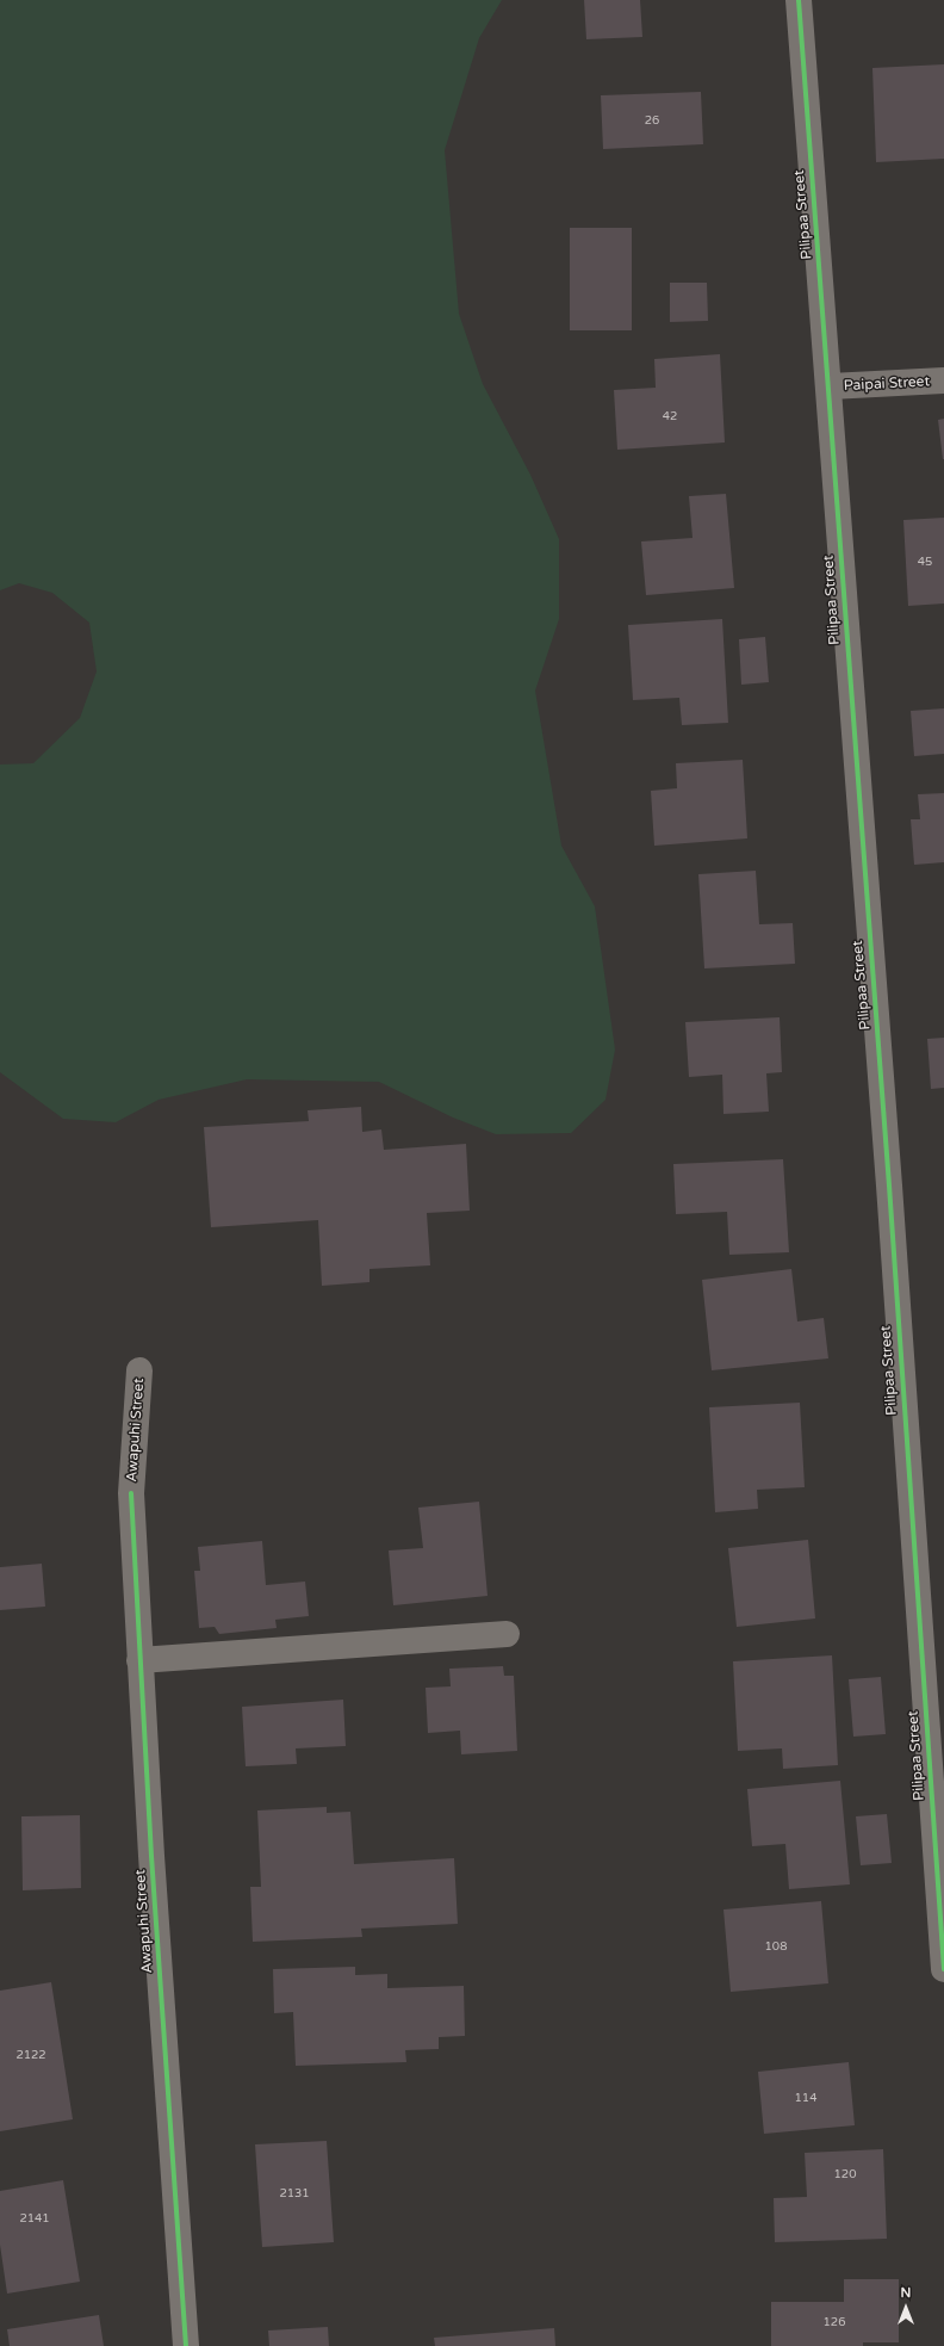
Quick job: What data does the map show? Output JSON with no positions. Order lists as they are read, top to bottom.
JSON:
{
  "streets": {
    "street": ["Pilipaa Street", "Paipai Street", "Awapuhi Street"]
  },
  "crossings": [
    ["Pilipaa Street", "Paipai Street"]
  ],
  "house_numbers": [
    "26",
    "42",
    "45",
    "108",
    "2122",
    "114",
    "120",
    "2131",
    "2141",
    "126"
  ],
  "north": "top"
}
